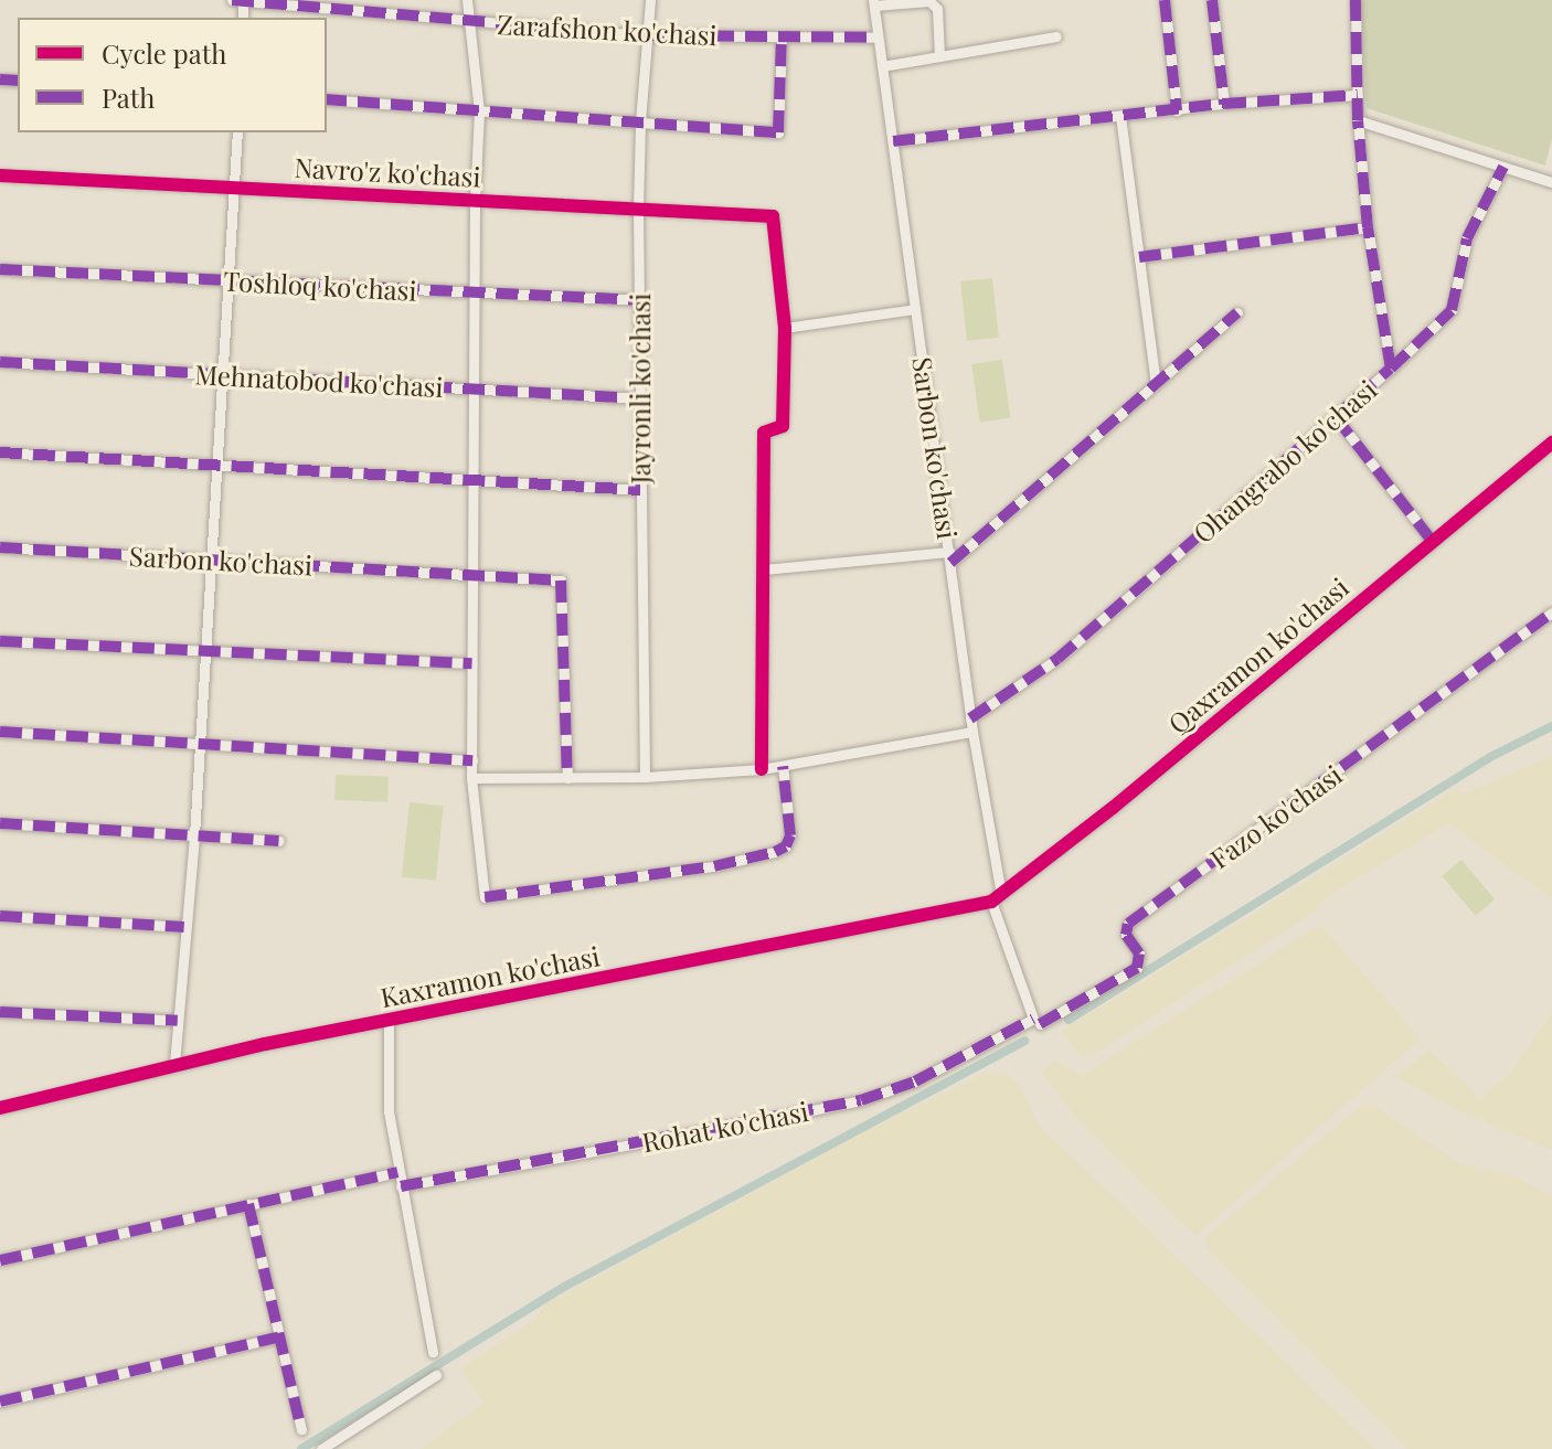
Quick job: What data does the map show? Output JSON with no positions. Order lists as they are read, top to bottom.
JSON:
{
  "streets": {
    "street": [
      "Zarafshon ko'chasi",
      "Navro'z ko'chasi",
      "Toshloq ko'chasi",
      "Mehnatobod ko'chasi",
      "Jayronli ko'chasi",
      "Sarbon ko'chasi",
      "Ohangrabo ko'chasi",
      "Qaxramon ko'chasi",
      "Fazo ko'chasi",
      "Kaxramon ko'chasi",
      "Rohat ko'chasi"
    ]
  },
  "crossings": [
    ["Zarafshon ko'chasi", "Jayronli ko'chasi"],
    ["Zarafshon ko'chasi", "Sarbon ko'chasi"],
    ["Navro'z ko'chasi", "Jayronli ko'chasi"],
    ["Toshloq ko'chasi", "Jayronli ko'chasi"],
    ["Mehnatobod ko'chasi", "Jayronli ko'chasi"],
    ["Sarbon ko'chasi", "Ohangrabo ko'chasi"],
    ["Sarbon ko'chasi", "Qaxramon ko'chasi"],
    ["Sarbon ko'chasi", "Fazo ko'chasi"],
    ["Sarbon ko'chasi", "Kaxramon ko'chasi"],
    ["Sarbon ko'chasi", "Rohat ko'chasi"],
    ["Qaxramon ko'chasi", "Kaxramon ko'chasi"],
    ["Fazo ko'chasi", "Rohat ko'chasi"]
  ],
  "legend": ["Cycle path", "Path"]
}
